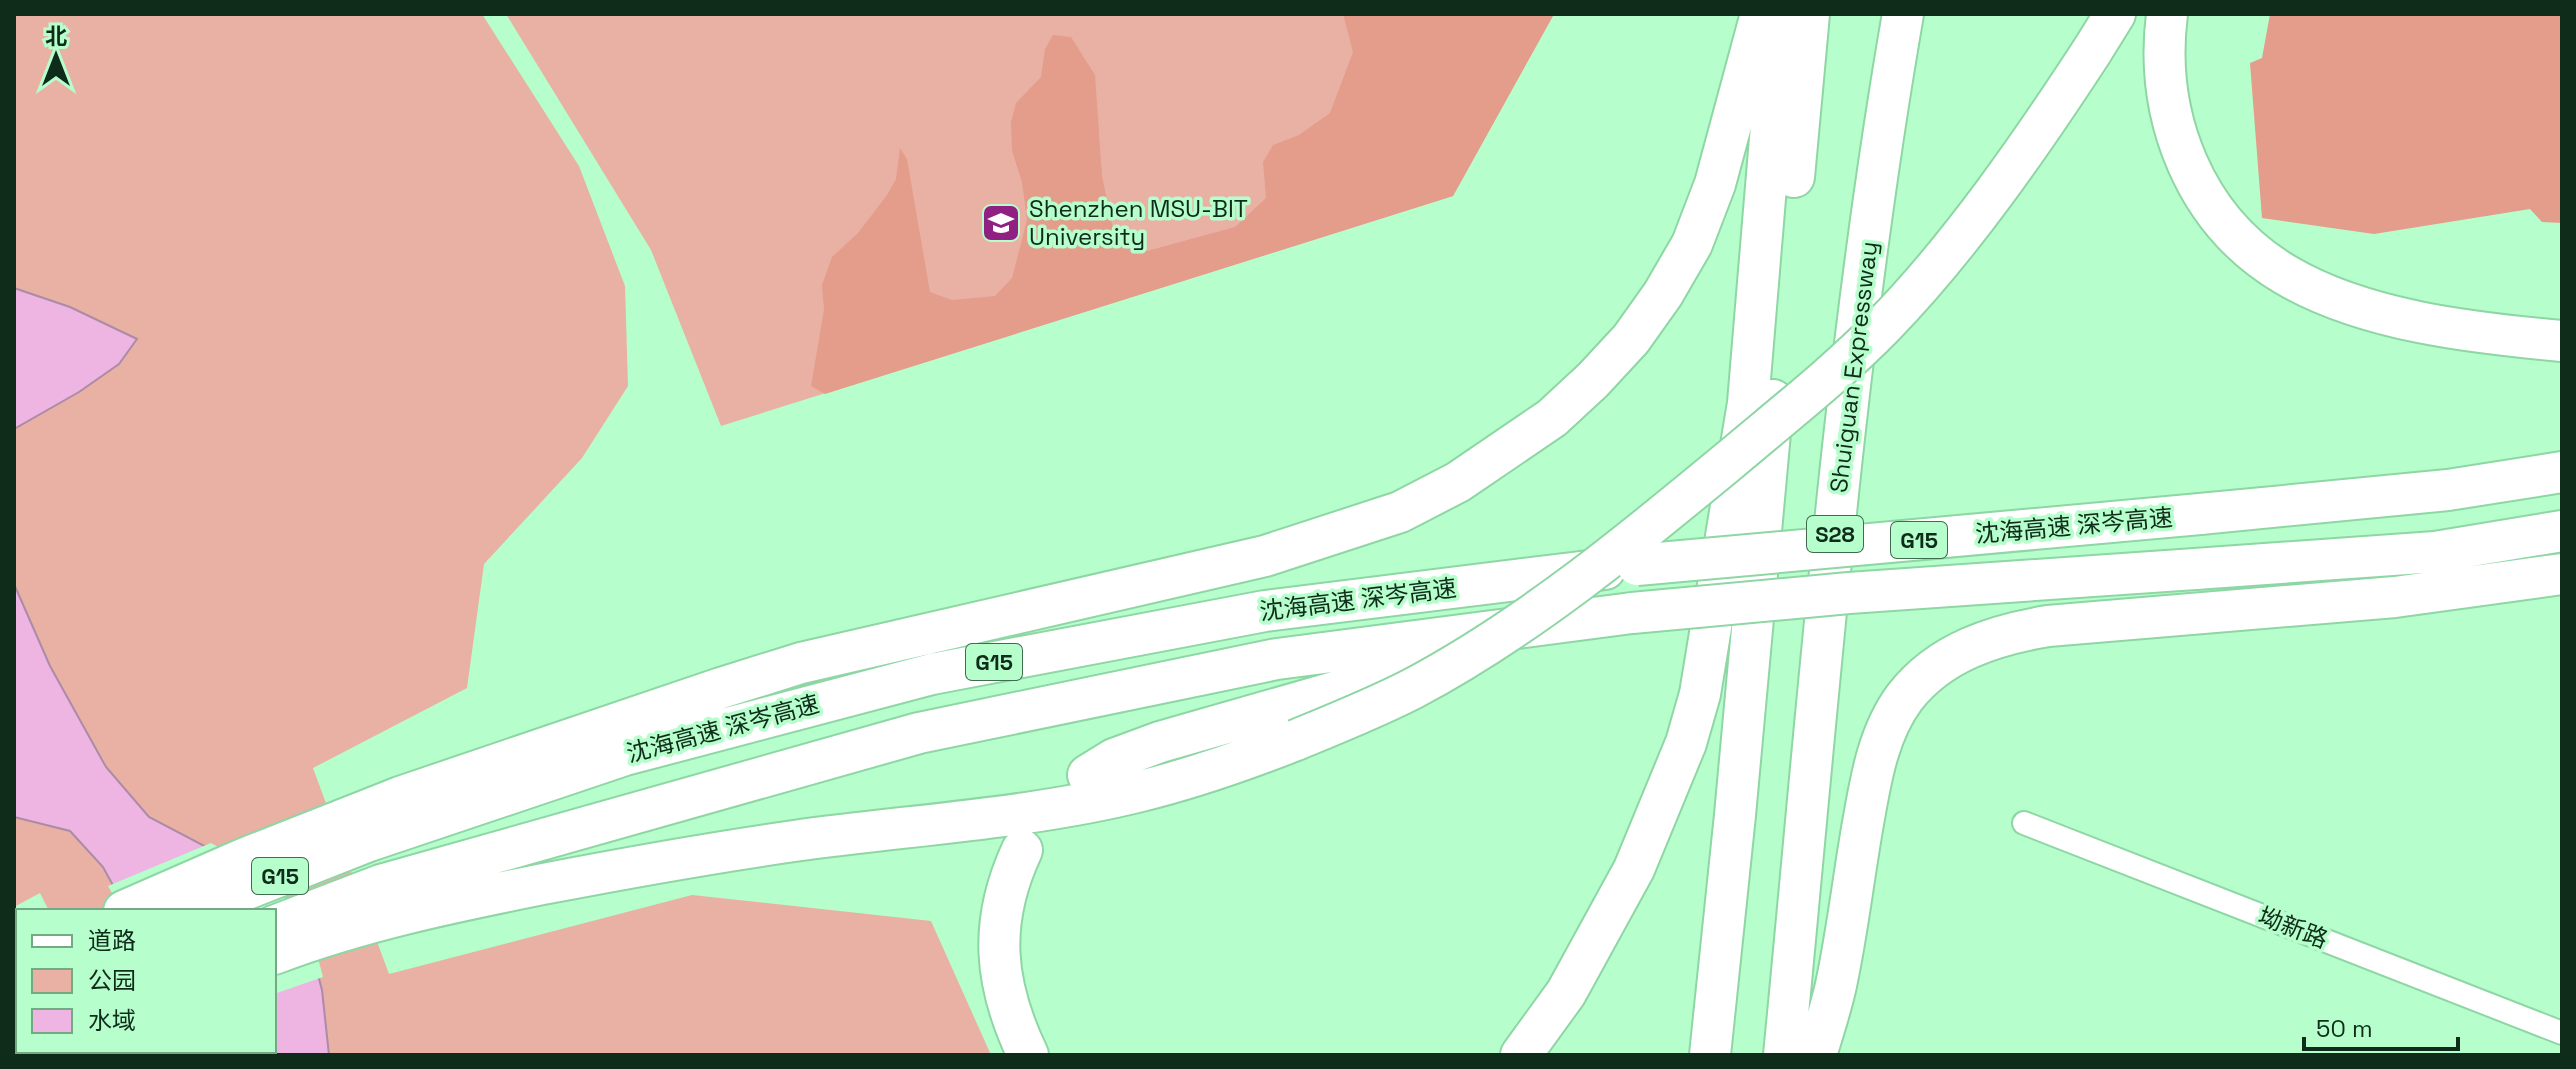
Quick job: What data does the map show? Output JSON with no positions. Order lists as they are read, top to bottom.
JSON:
{
  "streets": {
    "highway": [
      "Shuiguan Expressway",
      "沈海高速 深岑高速",
      "S28",
      "G15"
    ],
    "street": ["坳新路"]
  },
  "places": {
    "school or university": ["Shenzhen MSU-BIT University"]
  },
  "legend": ["道路", "公园", "水域"],
  "scale_bar": "50 m",
  "north": "top"
}
